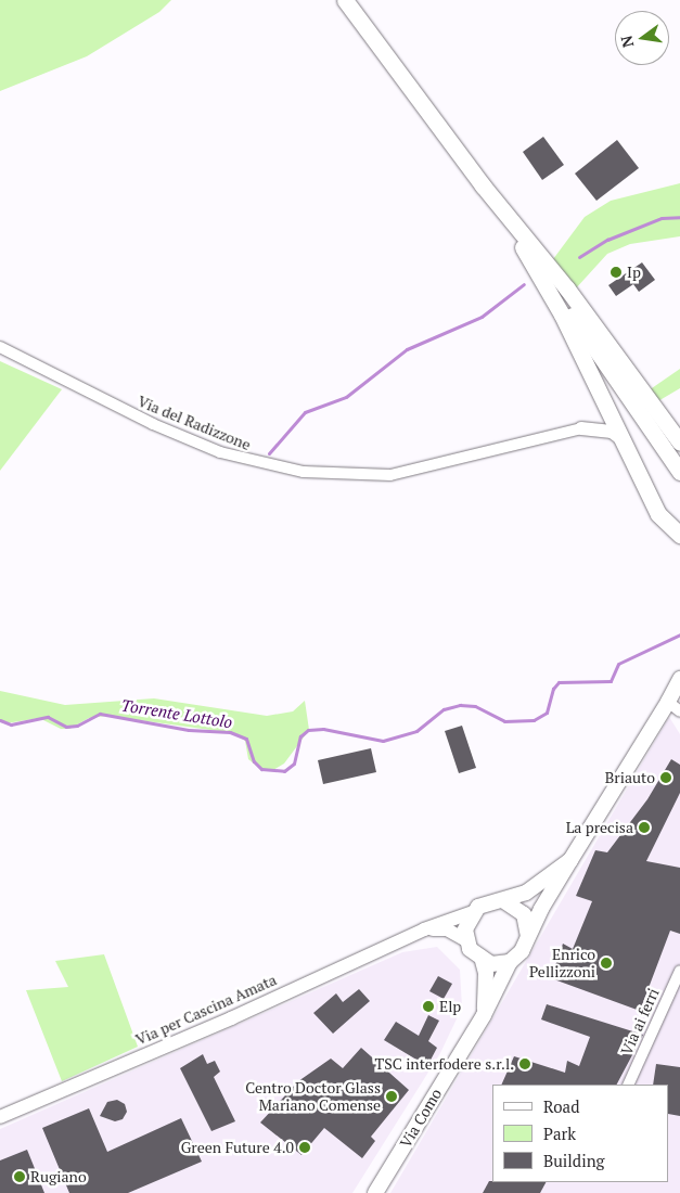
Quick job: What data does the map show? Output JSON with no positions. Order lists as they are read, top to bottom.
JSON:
{
  "streets": {
    "main road": ["Via Como"],
    "street": ["Via del Radizzone", "Via per Cascina Amata", "Via ai ferri"]
  },
  "crossings": [
    ["Via per Cascina Amata", "Via Como"]
  ],
  "water": ["Torrente Lottolo"],
  "places": [
    "Ip",
    "Briauto",
    "La precisa",
    "Enrico Pellizzoni",
    "Elp",
    "TSC interfodere s.r.l.",
    "Centro Doctor Glass Mariano Comense",
    "Green Future 4.0",
    "Rugiano"
  ],
  "legend": ["Road", "Park", "Building"],
  "north": "left"
}
